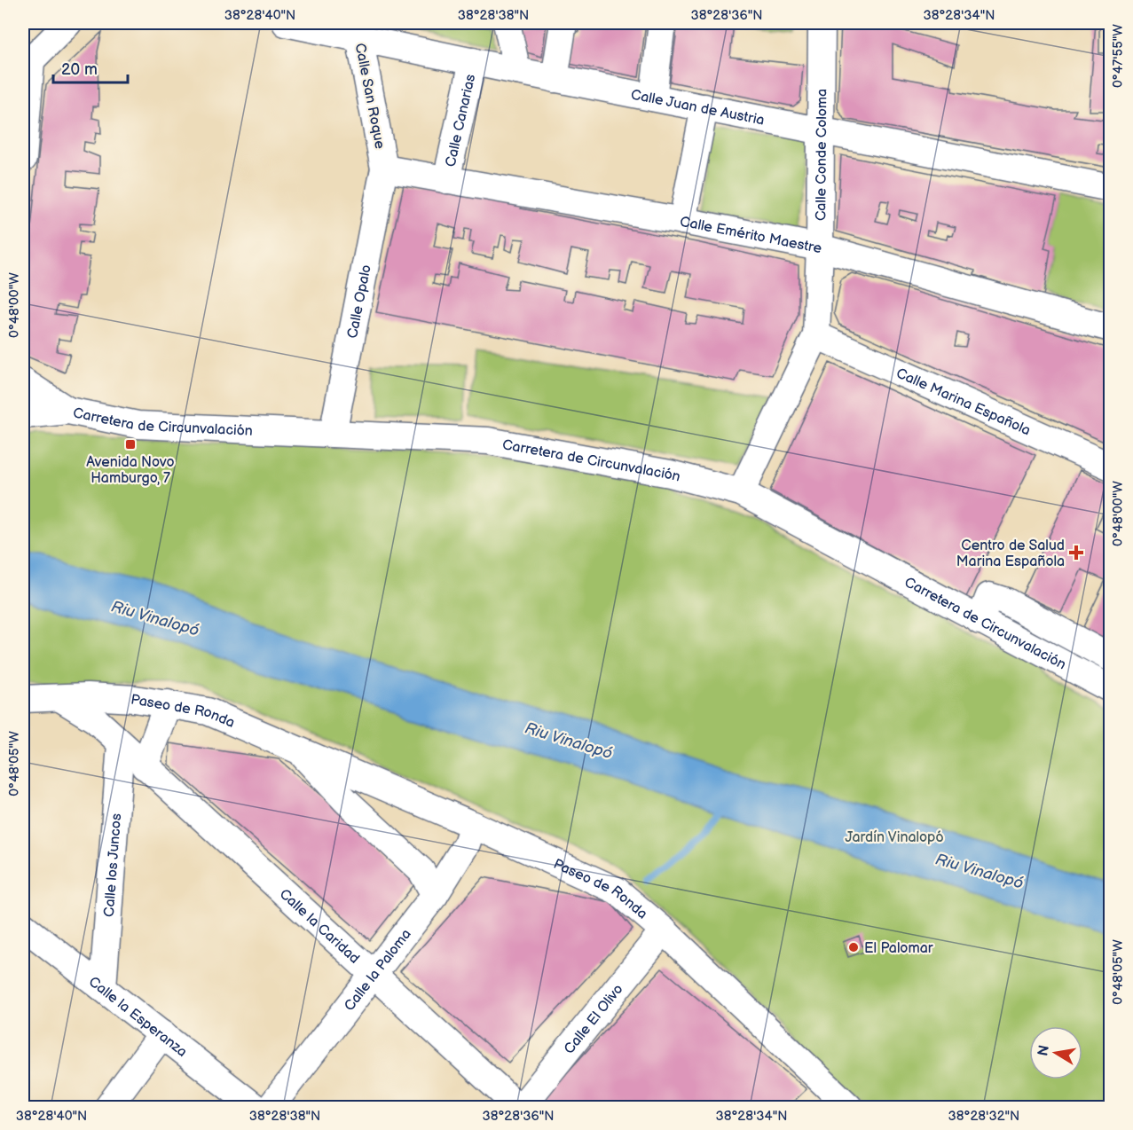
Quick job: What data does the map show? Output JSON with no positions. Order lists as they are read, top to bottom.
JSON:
{
  "streets": {
    "street": [
      "Calle San Roque",
      "Calle Juan de Austria",
      "Calle Canarias",
      "Calle Conde Coloma",
      "Calle Emérito Maestre",
      "Calle Opalo",
      "Calle Marina Española",
      "Carretera de Circunvalación",
      "Paseo de Ronda",
      "Calle los Juncos",
      "Calle la Caridad",
      "Calle la Paloma",
      "Calle la Esperanza",
      "Calle El Olivo"
    ]
  },
  "crossings": [
    ["Calle San Roque", "Calle Juan de Austria"],
    ["Calle San Roque", "Calle Emérito Maestre"],
    ["Calle San Roque", "Calle Opalo"],
    ["Calle Juan de Austria", "Calle Canarias"],
    ["Calle Juan de Austria", "Calle Conde Coloma"],
    ["Calle Canarias", "Calle Emérito Maestre"],
    ["Calle Conde Coloma", "Calle Emérito Maestre"],
    ["Calle Conde Coloma", "Calle Marina Española"],
    ["Calle Conde Coloma", "Carretera de Circunvalación"],
    ["Calle Emérito Maestre", "Calle Opalo"],
    ["Calle Opalo", "Carretera de Circunvalación"],
    ["Paseo de Ronda", "Calle la Paloma"],
    ["Paseo de Ronda", "Calle El Olivo"],
    ["Calle los Juncos", "Calle la Caridad"],
    ["Calle los Juncos", "Calle la Esperanza"],
    ["Calle la Caridad", "Calle la Paloma"],
    ["Calle la Caridad", "Calle El Olivo"]
  ],
  "water": ["Riu Vinalopó"],
  "parks": ["Jardín Vinalopó"],
  "places": {
    "transit": ["Avenida Novo Hamburgo, 7"],
    "health": ["Centro de Salud Marina Española"],
    "other": ["El Palomar"]
  },
  "scale_bar": "20 m",
  "north": "left",
  "coordinates": [
    "38°28'40\"N",
    "38°28'38\"N",
    "38°28'36\"N",
    "38°28'34\"N",
    "0°47'55\"W",
    "0°48'00\"W",
    "0°48'05\"W",
    "38°28'32\"N"
  ]
}
